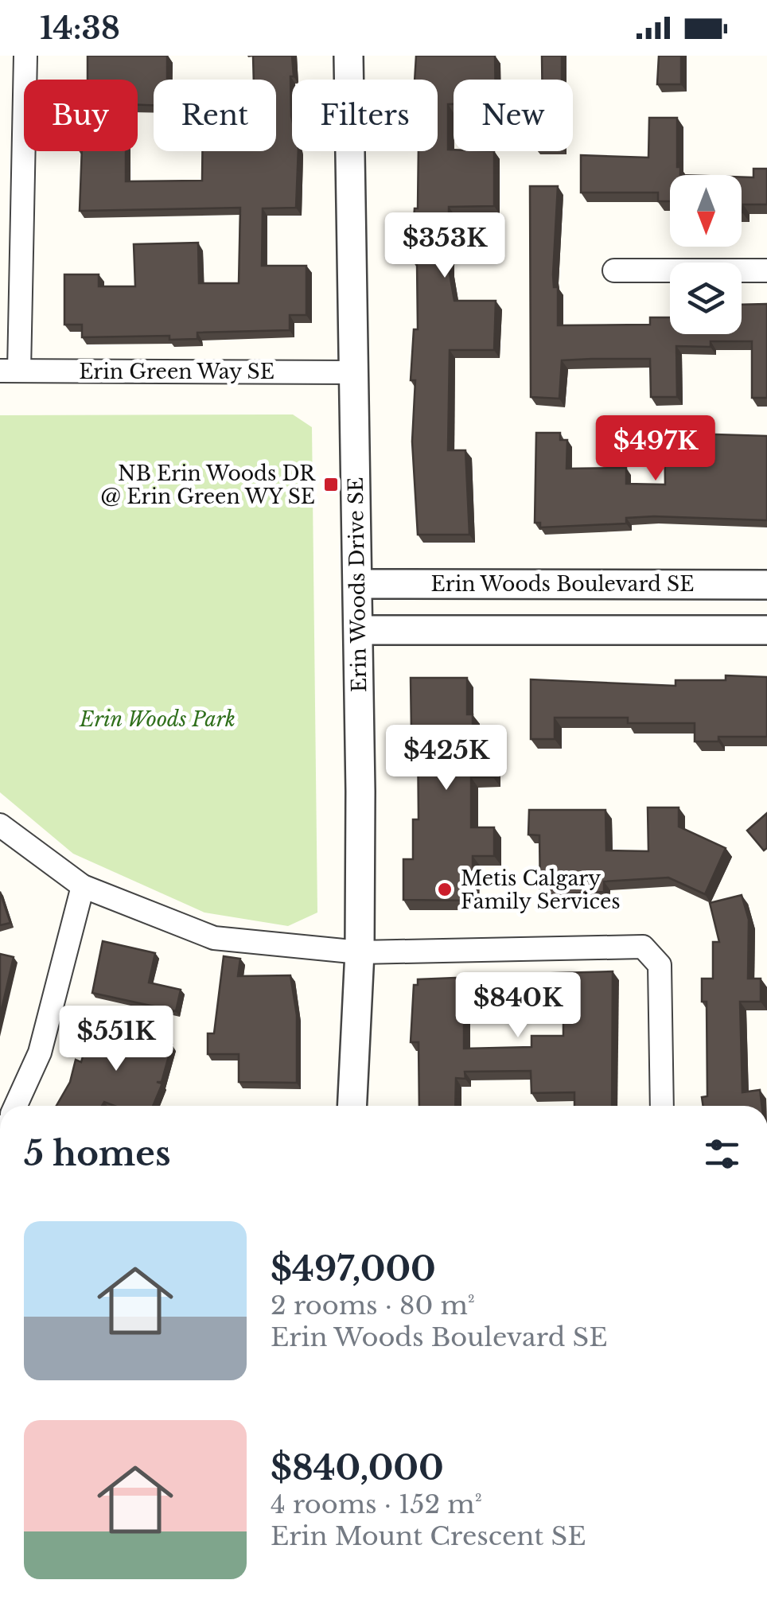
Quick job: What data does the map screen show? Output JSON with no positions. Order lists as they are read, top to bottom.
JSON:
{
  "streets": {
    "street": ["Erin Green Way SE", "Erin Woods Boulevard SE", "Erin Woods Drive SE"]
  },
  "crossings": [
    ["Erin Green Way SE", "Erin Woods Drive SE"],
    ["Erin Woods Boulevard SE", "Erin Woods Drive SE"]
  ],
  "parks": ["Erin Woods Park"],
  "places": {
    "transit": ["NB Erin Woods DR @ Erin Green WY SE"],
    "other": ["Metis Calgary Family Services"]
  },
  "north": "bottom",
  "page": {
    "status": "14:38",
    "chip": [
      "Buy",
      "Rent",
      "Filters",
      "New"
    ],
    "price": [
      "$353K",
      "$497K",
      "$425K",
      "$840K",
      "$551K"
    ],
    "heading": "5 homes",
    "list": [
      {
        "name": "$497,000",
        "note": "2 rooms · 80 m² · Erin Woods Boulevard SE"
      },
      {
        "name": "$840,000",
        "note": "4 rooms · 152 m² · Erin Mount Crescent SE"
      }
    ]
  }
}
